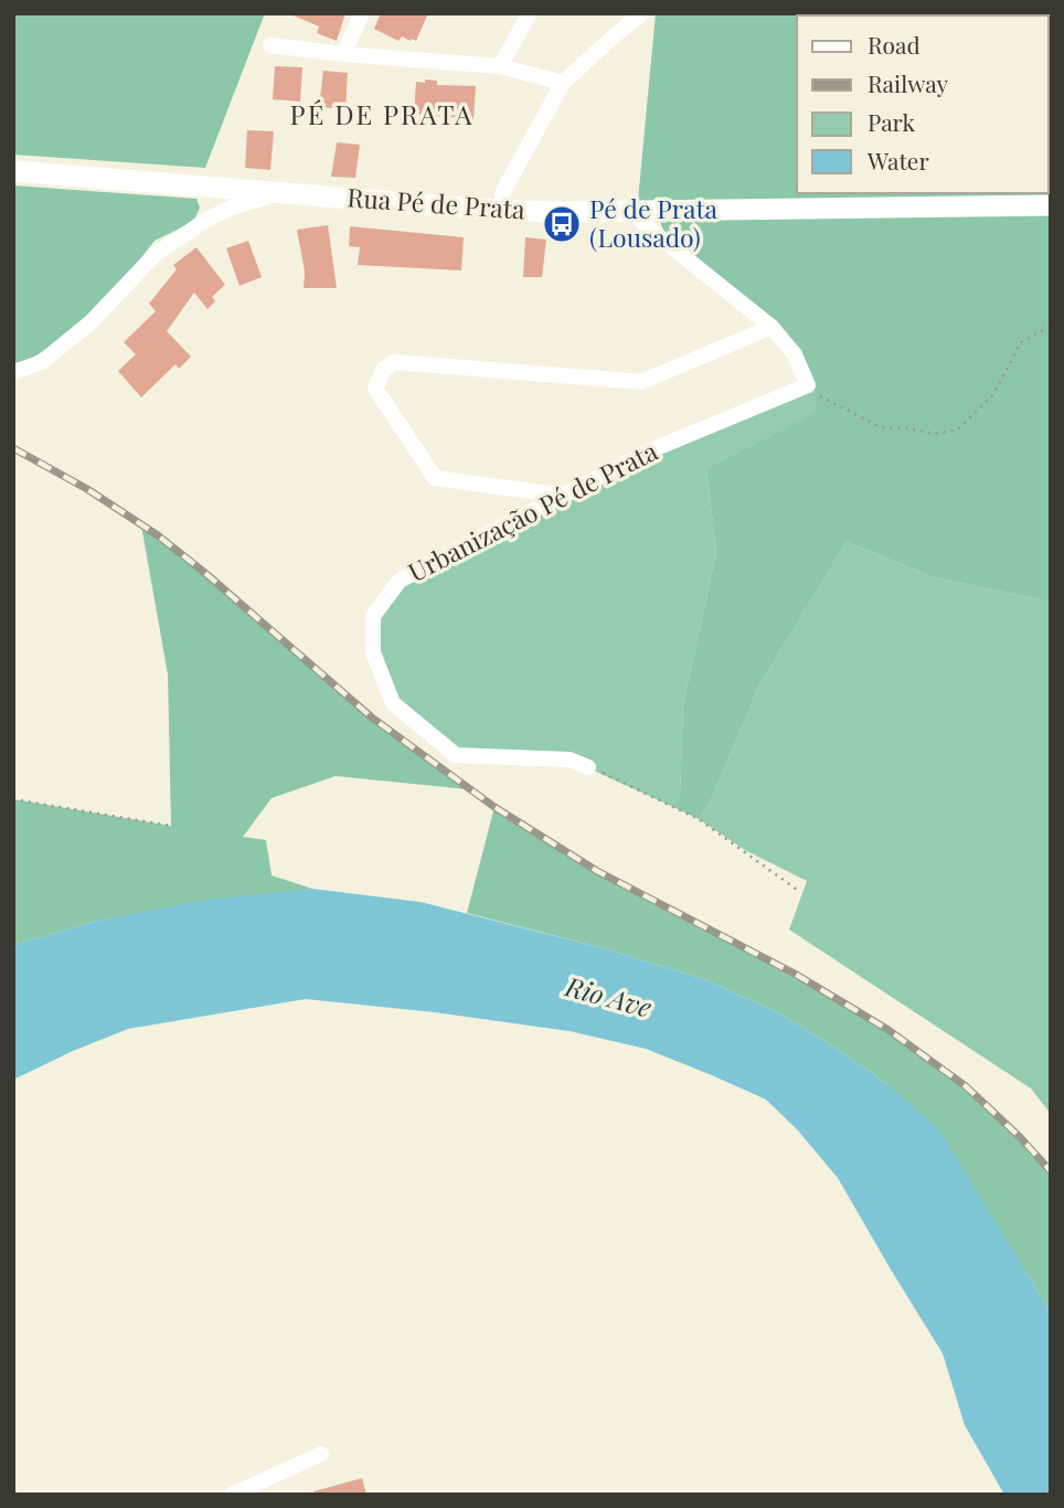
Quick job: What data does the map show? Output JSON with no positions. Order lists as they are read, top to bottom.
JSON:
{
  "streets": {
    "street": ["Rua Pé de Prata", "Urbanização Pé de Prata"]
  },
  "districts": ["PÉ DE PRATA"],
  "water": ["Rio Ave"],
  "places": {
    "bus stop": ["Pé de Prata (Lousado)"]
  },
  "legend": [
    "Road",
    "Railway",
    "Park",
    "Water"
  ]
}
